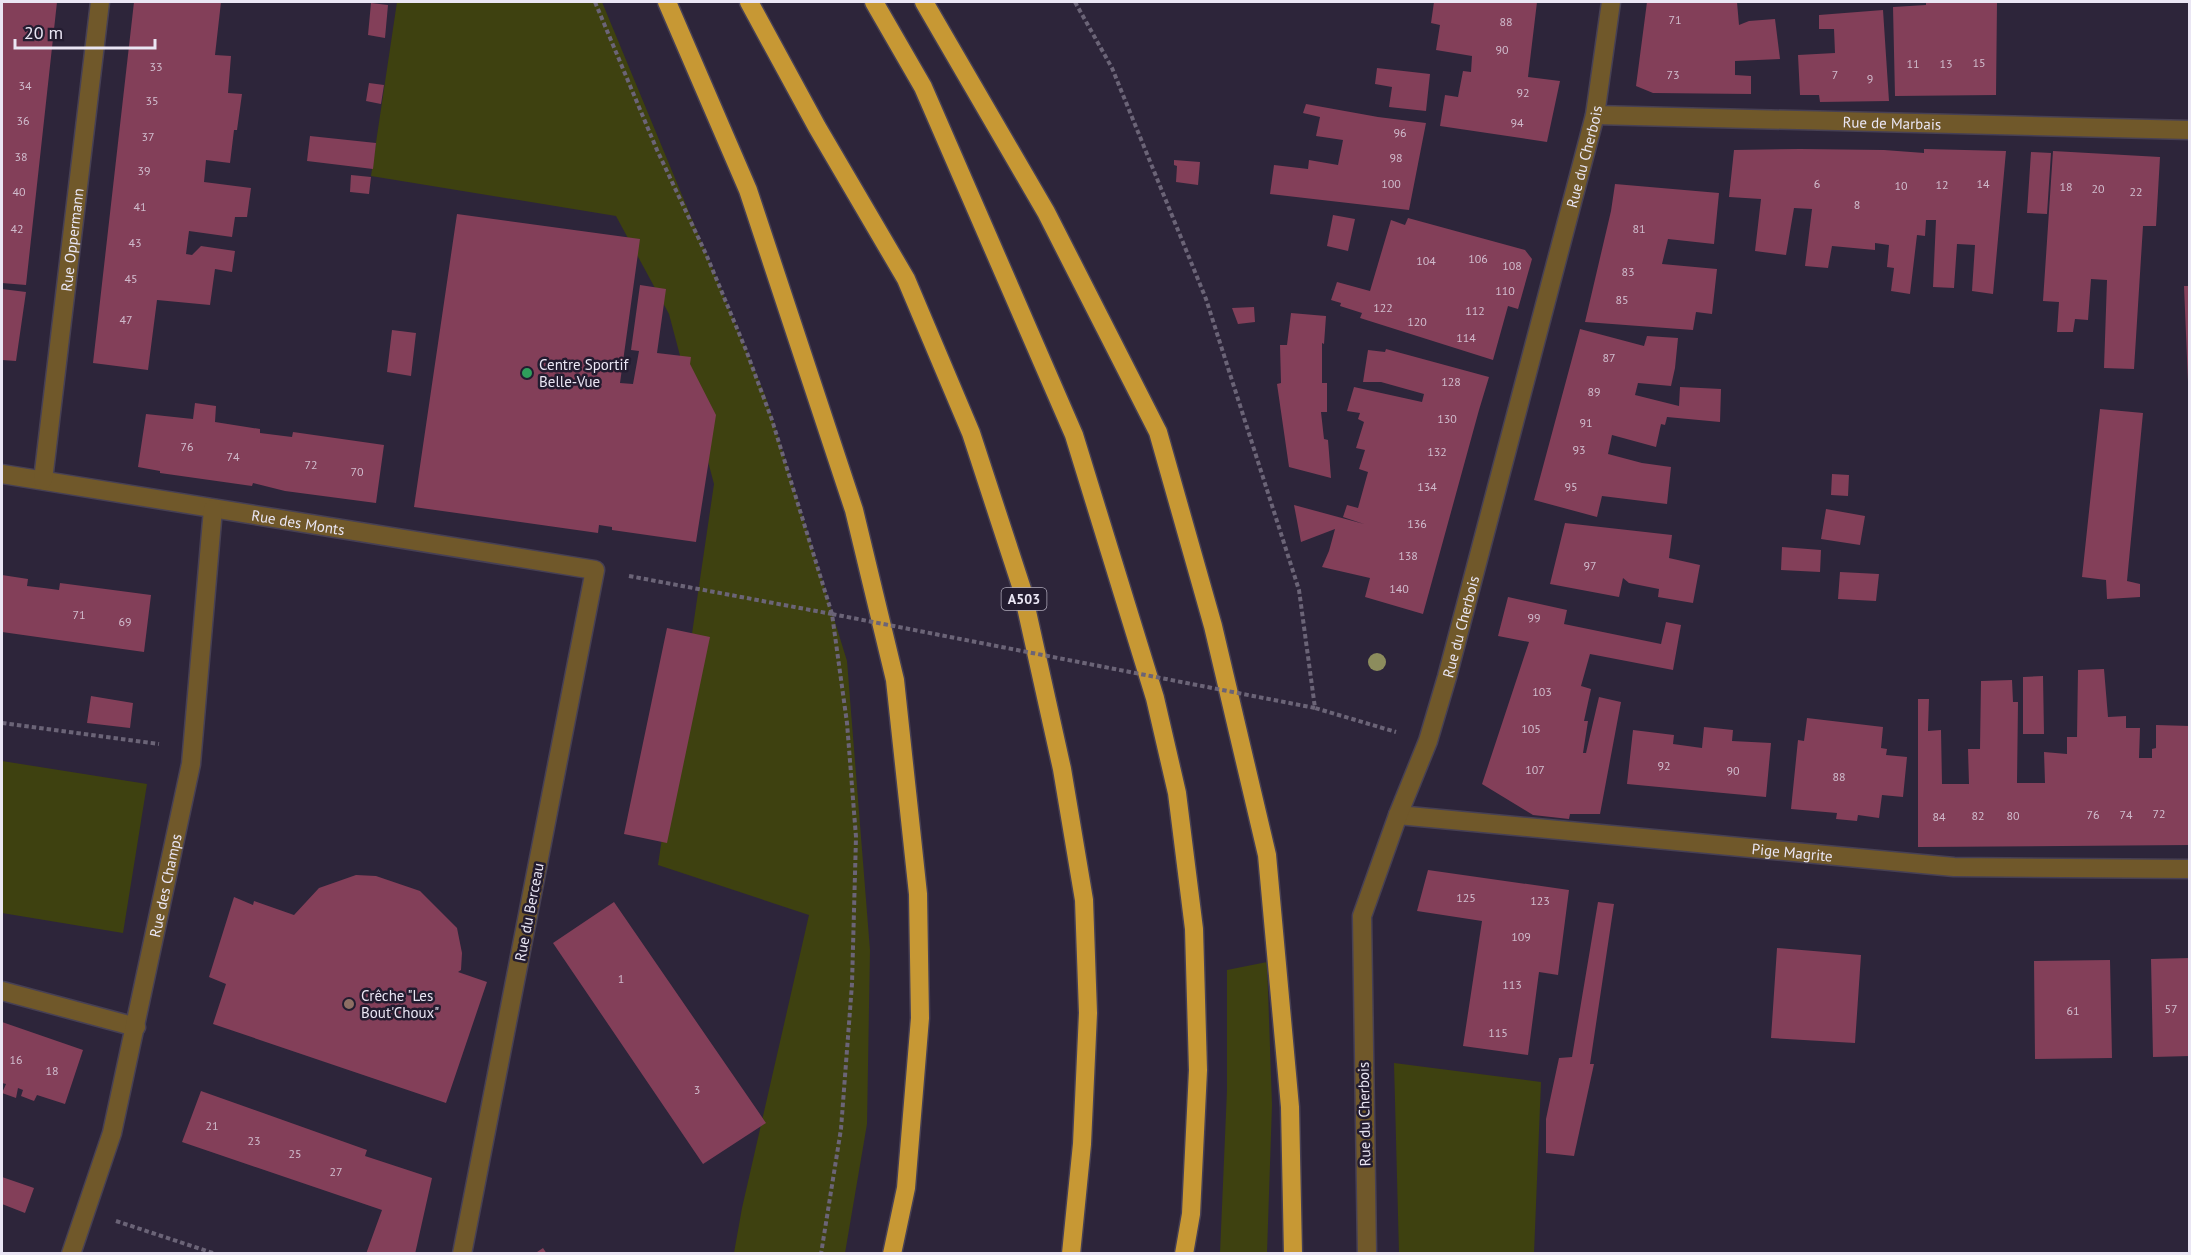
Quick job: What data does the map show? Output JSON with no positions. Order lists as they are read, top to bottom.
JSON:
{
  "streets": {
    "highway": ["A503"],
    "street": [
      "Rue de Marbais",
      "Rue du Cherbois",
      "Rue Oppermann",
      "Rue des Monts",
      "Pige Magrite",
      "Rue des Champs",
      "Rue du Berceau"
    ]
  },
  "crossings": [
    ["Rue de Marbais", "Rue du Cherbois"],
    ["Rue du Cherbois", "Pige Magrite"],
    ["Rue Oppermann", "Rue des Monts"],
    ["Rue des Monts", "Rue des Champs"],
    ["Rue des Monts", "Rue du Berceau"]
  ],
  "places": ["Centre Sportif Belle-Vue", "Crêche \"Les Bout'Choux\""],
  "house_numbers": [
    "71",
    "88",
    "90",
    "15",
    "11",
    "13",
    "33",
    "73",
    "7",
    "9",
    "34",
    "92",
    "35",
    "36",
    "94",
    "96",
    "37",
    "38",
    "98",
    "39",
    "100",
    "6",
    "14",
    "12",
    "10",
    "18",
    "20",
    "40",
    "22",
    "8",
    "41",
    "42",
    "81",
    "43",
    "106",
    "104",
    "108",
    "83",
    "45",
    "110",
    "85",
    "122",
    "112",
    "47",
    "120",
    "114",
    "87",
    "128",
    "89",
    "130",
    "91",
    "76",
    "93",
    "132",
    "74",
    "72",
    "70",
    "134",
    "95",
    "136",
    "138",
    "97",
    "140",
    "71",
    "99",
    "69",
    "103",
    "105",
    "92",
    "107",
    "90",
    "88",
    "72",
    "76",
    "74",
    "82",
    "80",
    "84",
    "125",
    "123",
    "109",
    "1",
    "113",
    "57",
    "61",
    "115",
    "16",
    "18",
    "3",
    "21",
    "23",
    "25",
    "27"
  ],
  "scale_bar": "20 m"
}
